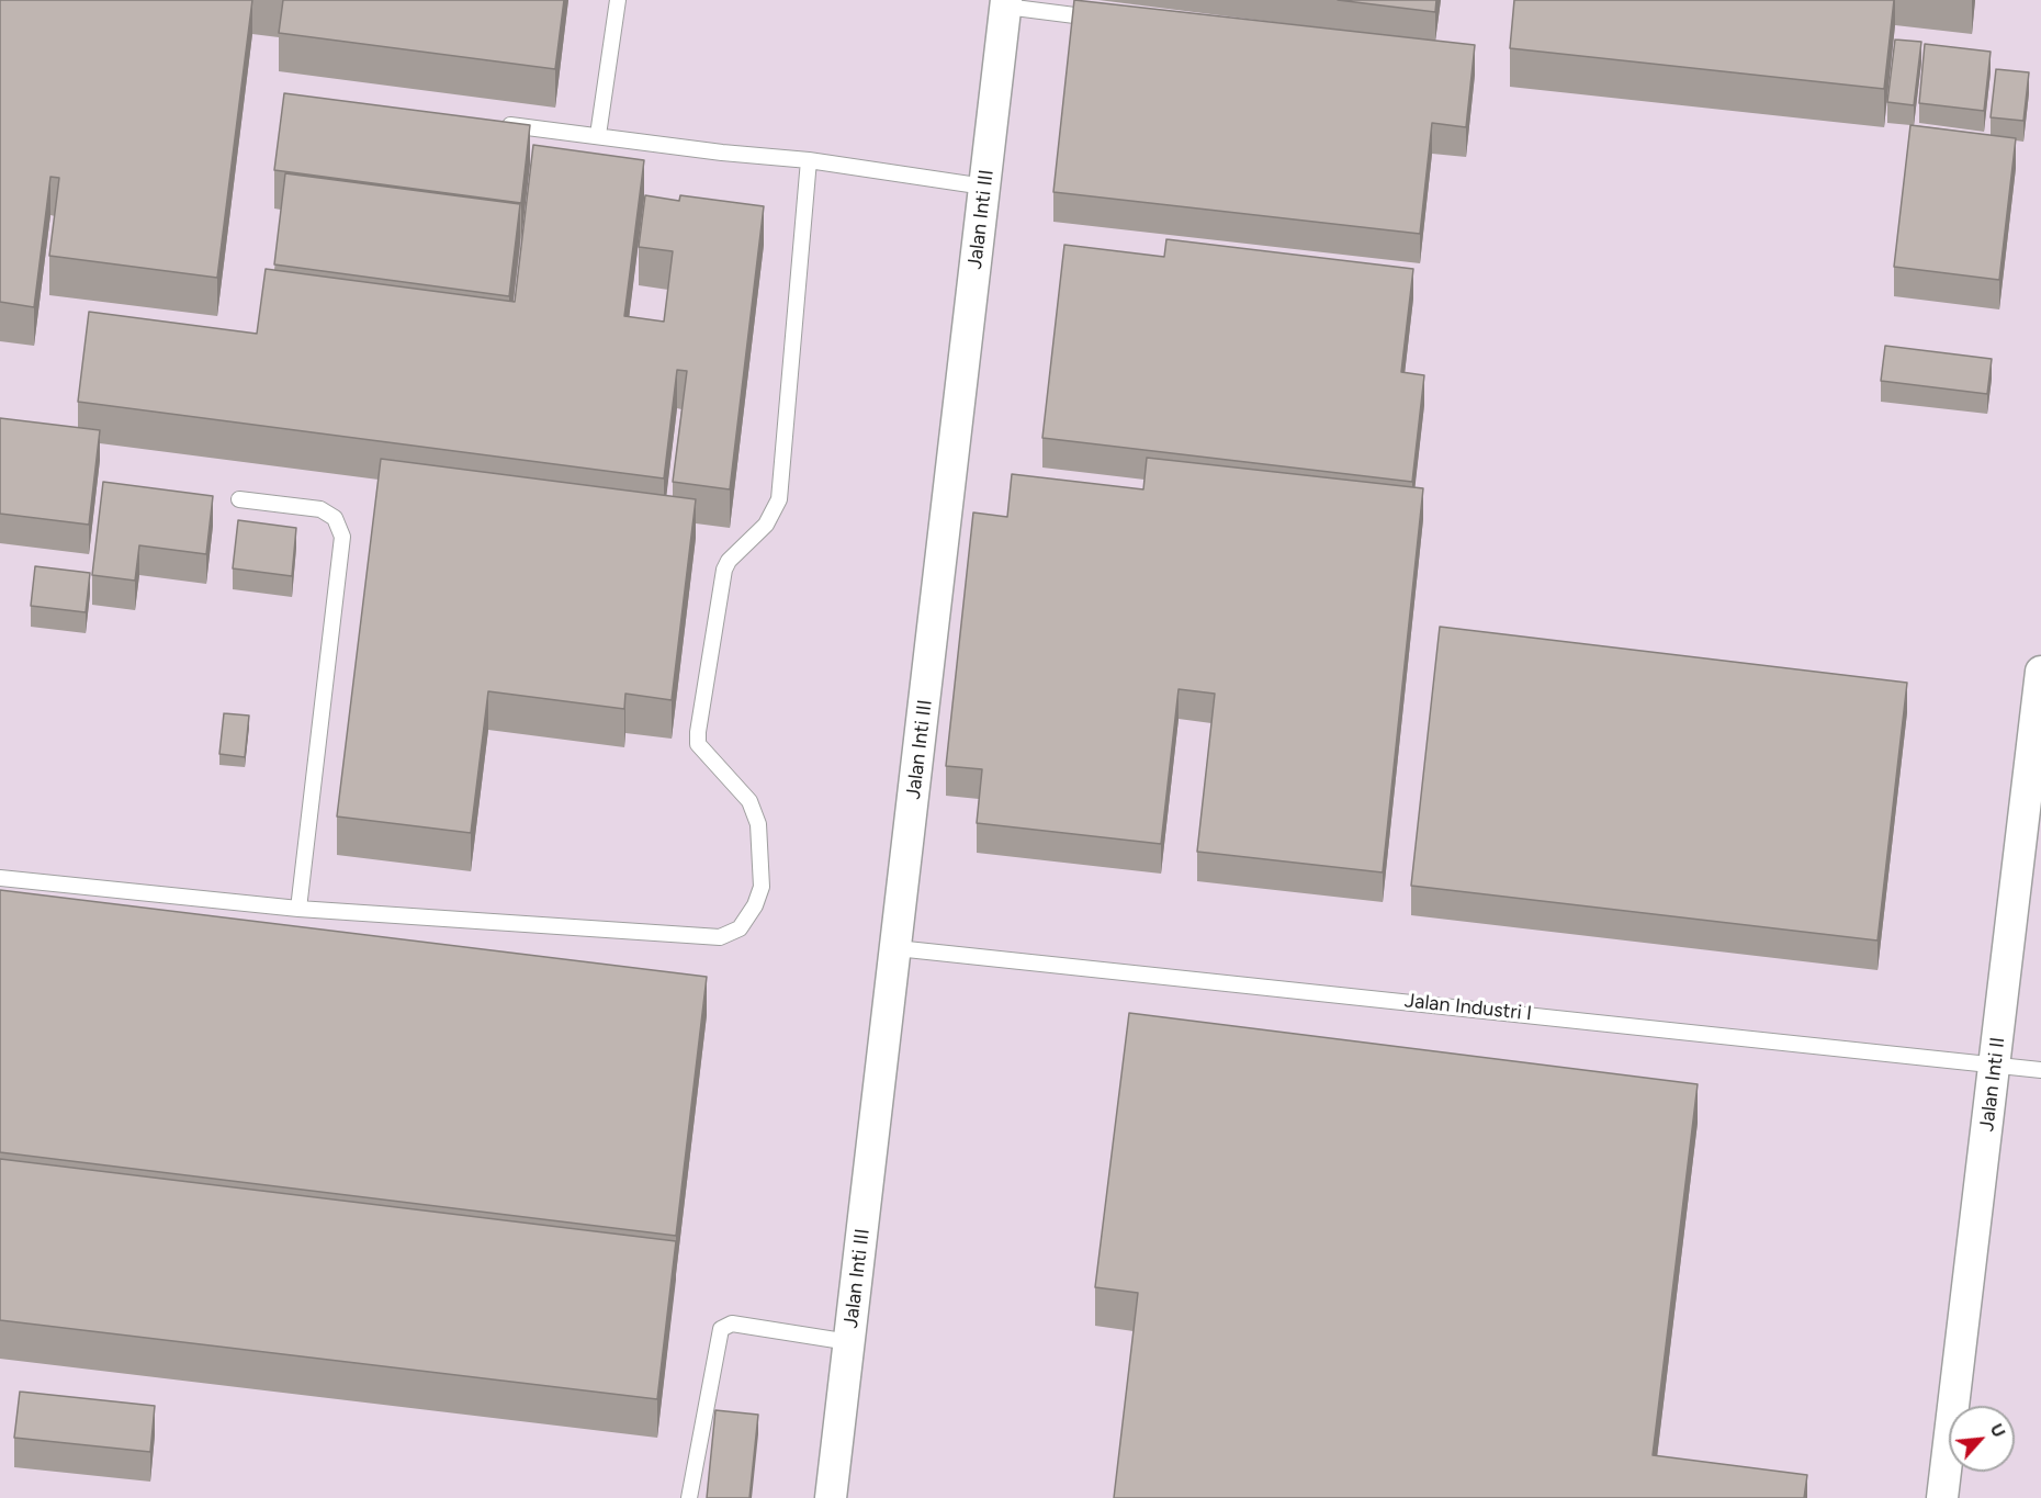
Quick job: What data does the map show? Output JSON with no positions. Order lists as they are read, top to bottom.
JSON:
{
  "streets": {
    "street": ["Jalan Inti III", "Jalan Inti II"],
    "lane": ["Jalan Industri I"]
  },
  "crossings": [
    ["Jalan Inti III", "Jalan Industri I"],
    ["Jalan Industri I", "Jalan Inti II"]
  ],
  "north": "top right"
}
